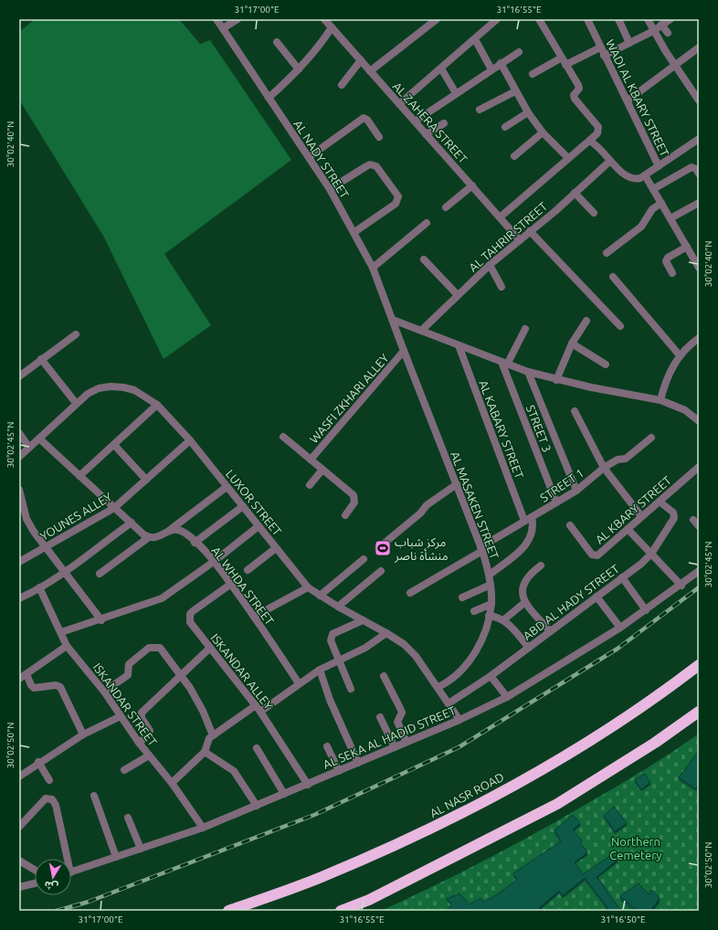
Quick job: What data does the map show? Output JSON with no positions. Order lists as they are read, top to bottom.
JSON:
{
  "streets": {
    "highway": ["AL NASR ROAD"],
    "street": [
      "WADI AL KBARY STREET",
      "AL ZAHERA STREET",
      "AL NADY STREET",
      "AL TAHRIR STREET",
      "WASFI ZKHARI ALLEY",
      "STREET 3",
      "AL KABARY STREET",
      "STREET 1",
      "LUXOR STREET",
      "AL MASAKEN STREET",
      "AL KBARY STREET",
      "YOUNES ALLEY",
      "AL WHDA STREET",
      "ABD AL HADY STREET",
      "ISKANDAR ALLEY",
      "ISKANDAR STREET",
      "AL SEKA AL HADID STREET"
    ]
  },
  "crossings": [
    ["AL ZAHERA STREET", "AL TAHRIR STREET"],
    ["AL NADY STREET", "AL MASAKEN STREET"],
    ["WASFI ZKHARI ALLEY", "AL MASAKEN STREET"],
    ["STREET 3", "STREET 1"],
    ["AL KABARY STREET", "STREET 1"],
    ["STREET 1", "AL MASAKEN STREET"],
    ["LUXOR STREET", "AL MASAKEN STREET"],
    ["LUXOR STREET", "YOUNES ALLEY"],
    ["LUXOR STREET", "ABD AL HADY STREET"],
    ["LUXOR STREET", "AL SEKA AL HADID STREET"],
    ["AL KBARY STREET", "ABD AL HADY STREET"],
    ["AL WHDA STREET", "ISKANDAR ALLEY"],
    ["ISKANDAR ALLEY", "AL SEKA AL HADID STREET"],
    ["ISKANDAR STREET", "AL SEKA AL HADID STREET"]
  ],
  "parks": ["Northern Cemetery"],
  "places": {
    "sports": ["مركز شباب منشأة ناصر"]
  },
  "north": "bottom",
  "coordinates": [
    "31°17'00\"E",
    "31°16'55\"E",
    "30°02'40\"N",
    "30°02'45\"N",
    "30°02'50\"N",
    "31°16'50\"E"
  ]
}
